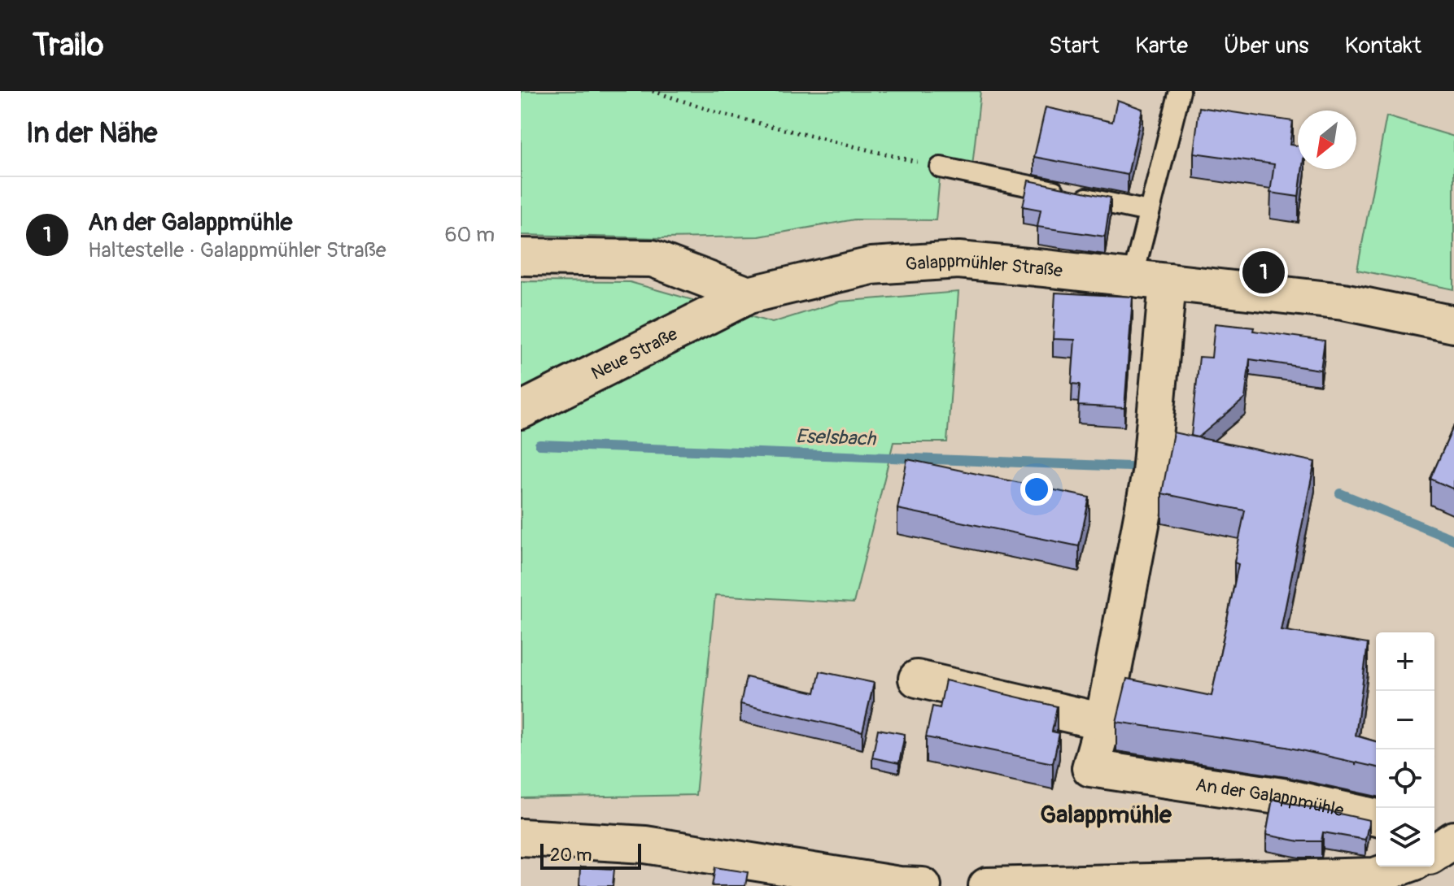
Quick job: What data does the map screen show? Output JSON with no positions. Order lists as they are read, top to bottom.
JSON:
{
  "streets": {
    "street": ["Galappmühler Straße", "Neue Straße", "An der Galappmühle"]
  },
  "crossings": [
    ["Galappmühler Straße", "Neue Straße"],
    ["Galappmühler Straße", "An der Galappmühle"]
  ],
  "districts": ["Galappmühle"],
  "water": ["Eselsbach"],
  "scale_bar": "20 m",
  "north": "bottom left",
  "page": {
    "header": "Trailo",
    "nav": [
      "Start",
      "Karte",
      "Über uns",
      "Kontakt"
    ],
    "heading": "In der Nähe",
    "list": [
      {
        "mark": "1",
        "name": "An der Galappmühle",
        "note": "Haltestelle · Galappmühler Straße",
        "value": "60 m"
      }
    ],
    "pins": "1",
    "map_buttons": ["+", "−"],
    "scale": "20 m"
  }
}
